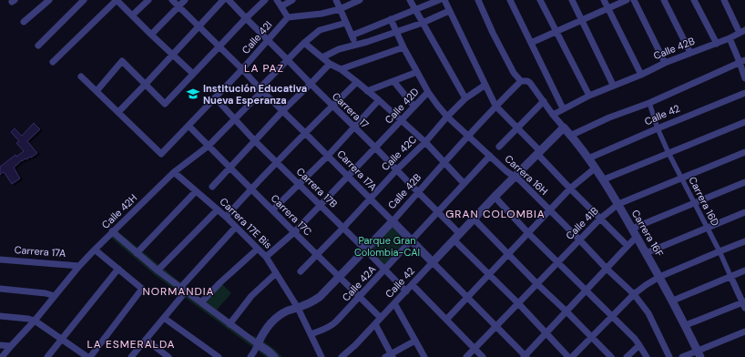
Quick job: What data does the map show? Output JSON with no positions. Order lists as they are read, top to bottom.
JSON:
{
  "streets": {
    "street": [
      "Calle 42I",
      "Calle 42B",
      "Calle 42D",
      "Carrera 17",
      "Calle 42",
      "Calle 42C",
      "Carrera 17A",
      "Carrera 16H",
      "Carrera 17B",
      "Carrera 16D",
      "Calle 42H",
      "Carrera 17C",
      "Carrera 17E Bis",
      "Calle 41B",
      "Carrera 16F",
      "Calle 42A"
    ]
  },
  "crossings": [
    ["Calle 42I", "Carrera 17"],
    ["Calle 42I", "Carrera 17A"],
    ["Calle 42I", "Carrera 17B"],
    ["Calle 42I", "Carrera 17C"],
    ["Calle 42B", "Carrera 17"],
    ["Calle 42B", "Carrera 17A"],
    ["Calle 42B", "Carrera 16H"],
    ["Calle 42B", "Carrera 17B"],
    ["Calle 42B", "Carrera 17C"],
    ["Calle 42B", "Carrera 17E Bis"],
    ["Calle 42D", "Carrera 17"],
    ["Calle 42D", "Carrera 17A"],
    ["Calle 42D", "Carrera 16H"],
    ["Calle 42D", "Carrera 17B"],
    ["Calle 42D", "Carrera 17C"],
    ["Calle 42D", "Carrera 17E Bis"],
    ["Carrera 17", "Calle 42"],
    ["Carrera 17", "Calle 42C"],
    ["Carrera 17", "Calle 42H"],
    ["Carrera 17", "Calle 41B"],
    ["Carrera 17", "Calle 42A"],
    ["Calle 42", "Carrera 17A"],
    ["Calle 42", "Carrera 16H"],
    ["Calle 42", "Carrera 17B"],
    ["Calle 42", "Carrera 16D"],
    ["Calle 42", "Carrera 17C"],
    ["Calle 42", "Carrera 16F"],
    ["Calle 42C", "Carrera 17A"],
    ["Calle 42C", "Carrera 16H"],
    ["Calle 42C", "Carrera 17B"],
    ["Calle 42C", "Carrera 17C"],
    ["Carrera 17A", "Calle 42H"],
    ["Carrera 17A", "Calle 41B"],
    ["Carrera 17A", "Calle 42A"],
    ["Carrera 16H", "Calle 41B"],
    ["Carrera 16H", "Calle 42A"],
    ["Carrera 17B", "Calle 42H"],
    ["Carrera 17B", "Calle 42A"],
    ["Carrera 16D", "Calle 41B"],
    ["Calle 42H", "Carrera 17C"],
    ["Calle 42H", "Carrera 17E Bis"],
    ["Carrera 17C", "Calle 42A"],
    ["Carrera 17E Bis", "Calle 42A"],
    ["Calle 41B", "Carrera 16F"]
  ],
  "districts": [
    "LA PAZ",
    "GRAN COLOMBIA",
    "NORMANDIA",
    "LA ESMERALDA"
  ],
  "parks": ["Parque Gran Colombia-CAI"],
  "places": {
    "school or university": ["Institución Educativa Nueva Esperanza"]
  }
}
